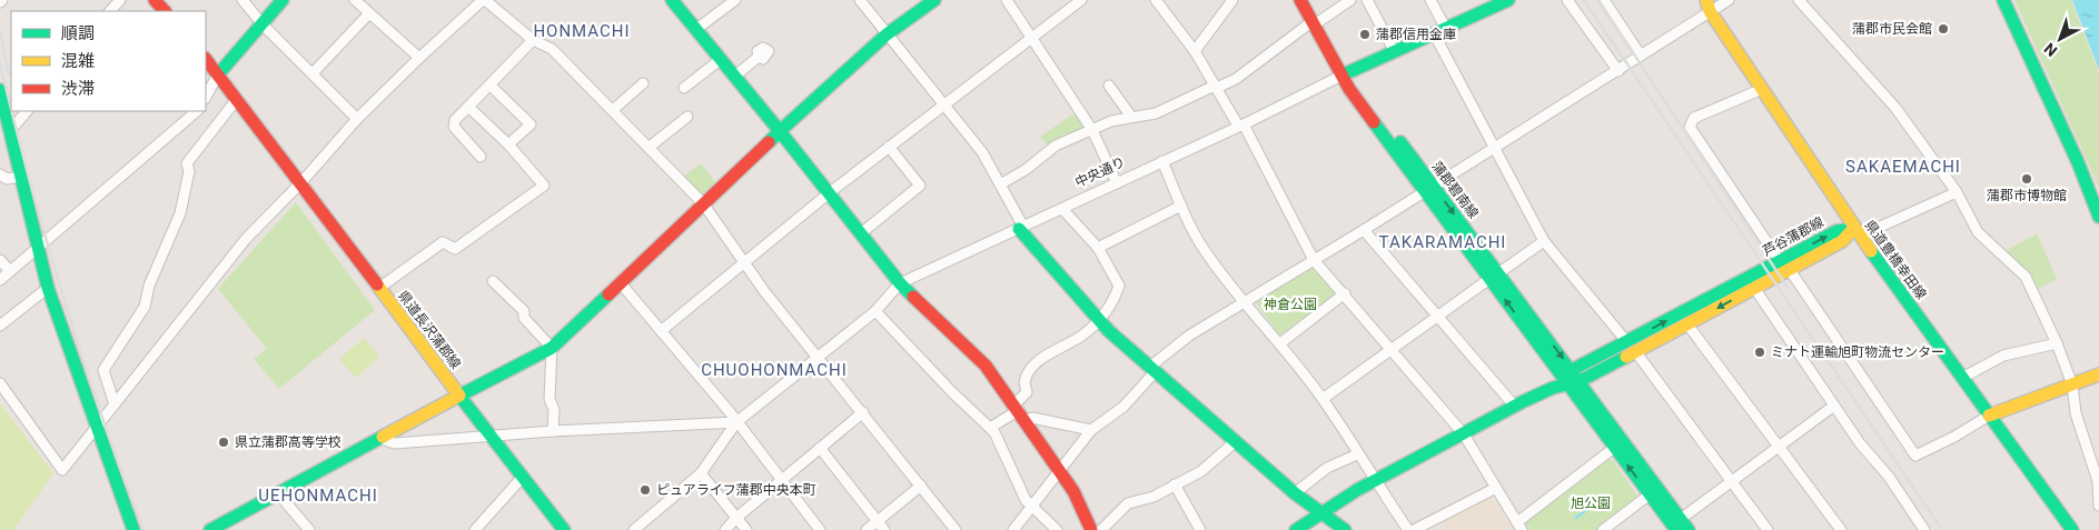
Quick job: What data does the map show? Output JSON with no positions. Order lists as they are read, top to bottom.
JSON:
{
  "streets": {
    "street": [
      "中央通り",
      "蒲郡碧南線",
      "芦谷蒲郡線",
      "県道豊橋幸田線",
      "県道長沢蒲郡線"
    ]
  },
  "crossings": [
    ["中央通り", "蒲郡碧南線"],
    ["蒲郡碧南線", "芦谷蒲郡線"],
    ["芦谷蒲郡線", "県道豊橋幸田線"]
  ],
  "districts": [
    "HONMACHI",
    "SAKAEMACHI",
    "TAKARAMACHI",
    "CHUOHONMACHI",
    "UEHONMACHI"
  ],
  "parks": ["神倉公園", "旭公園"],
  "places": [
    "蒲郡市民会館",
    "蒲郡信用金庫",
    "蒲郡市博物館",
    "ミナト運輸旭町物流センター",
    "県立蒲郡高等学校",
    "ピュアライフ蒲郡中央本町"
  ],
  "legend": ["順調", "混雑", "渋滞"],
  "north": "bottom left"
}
